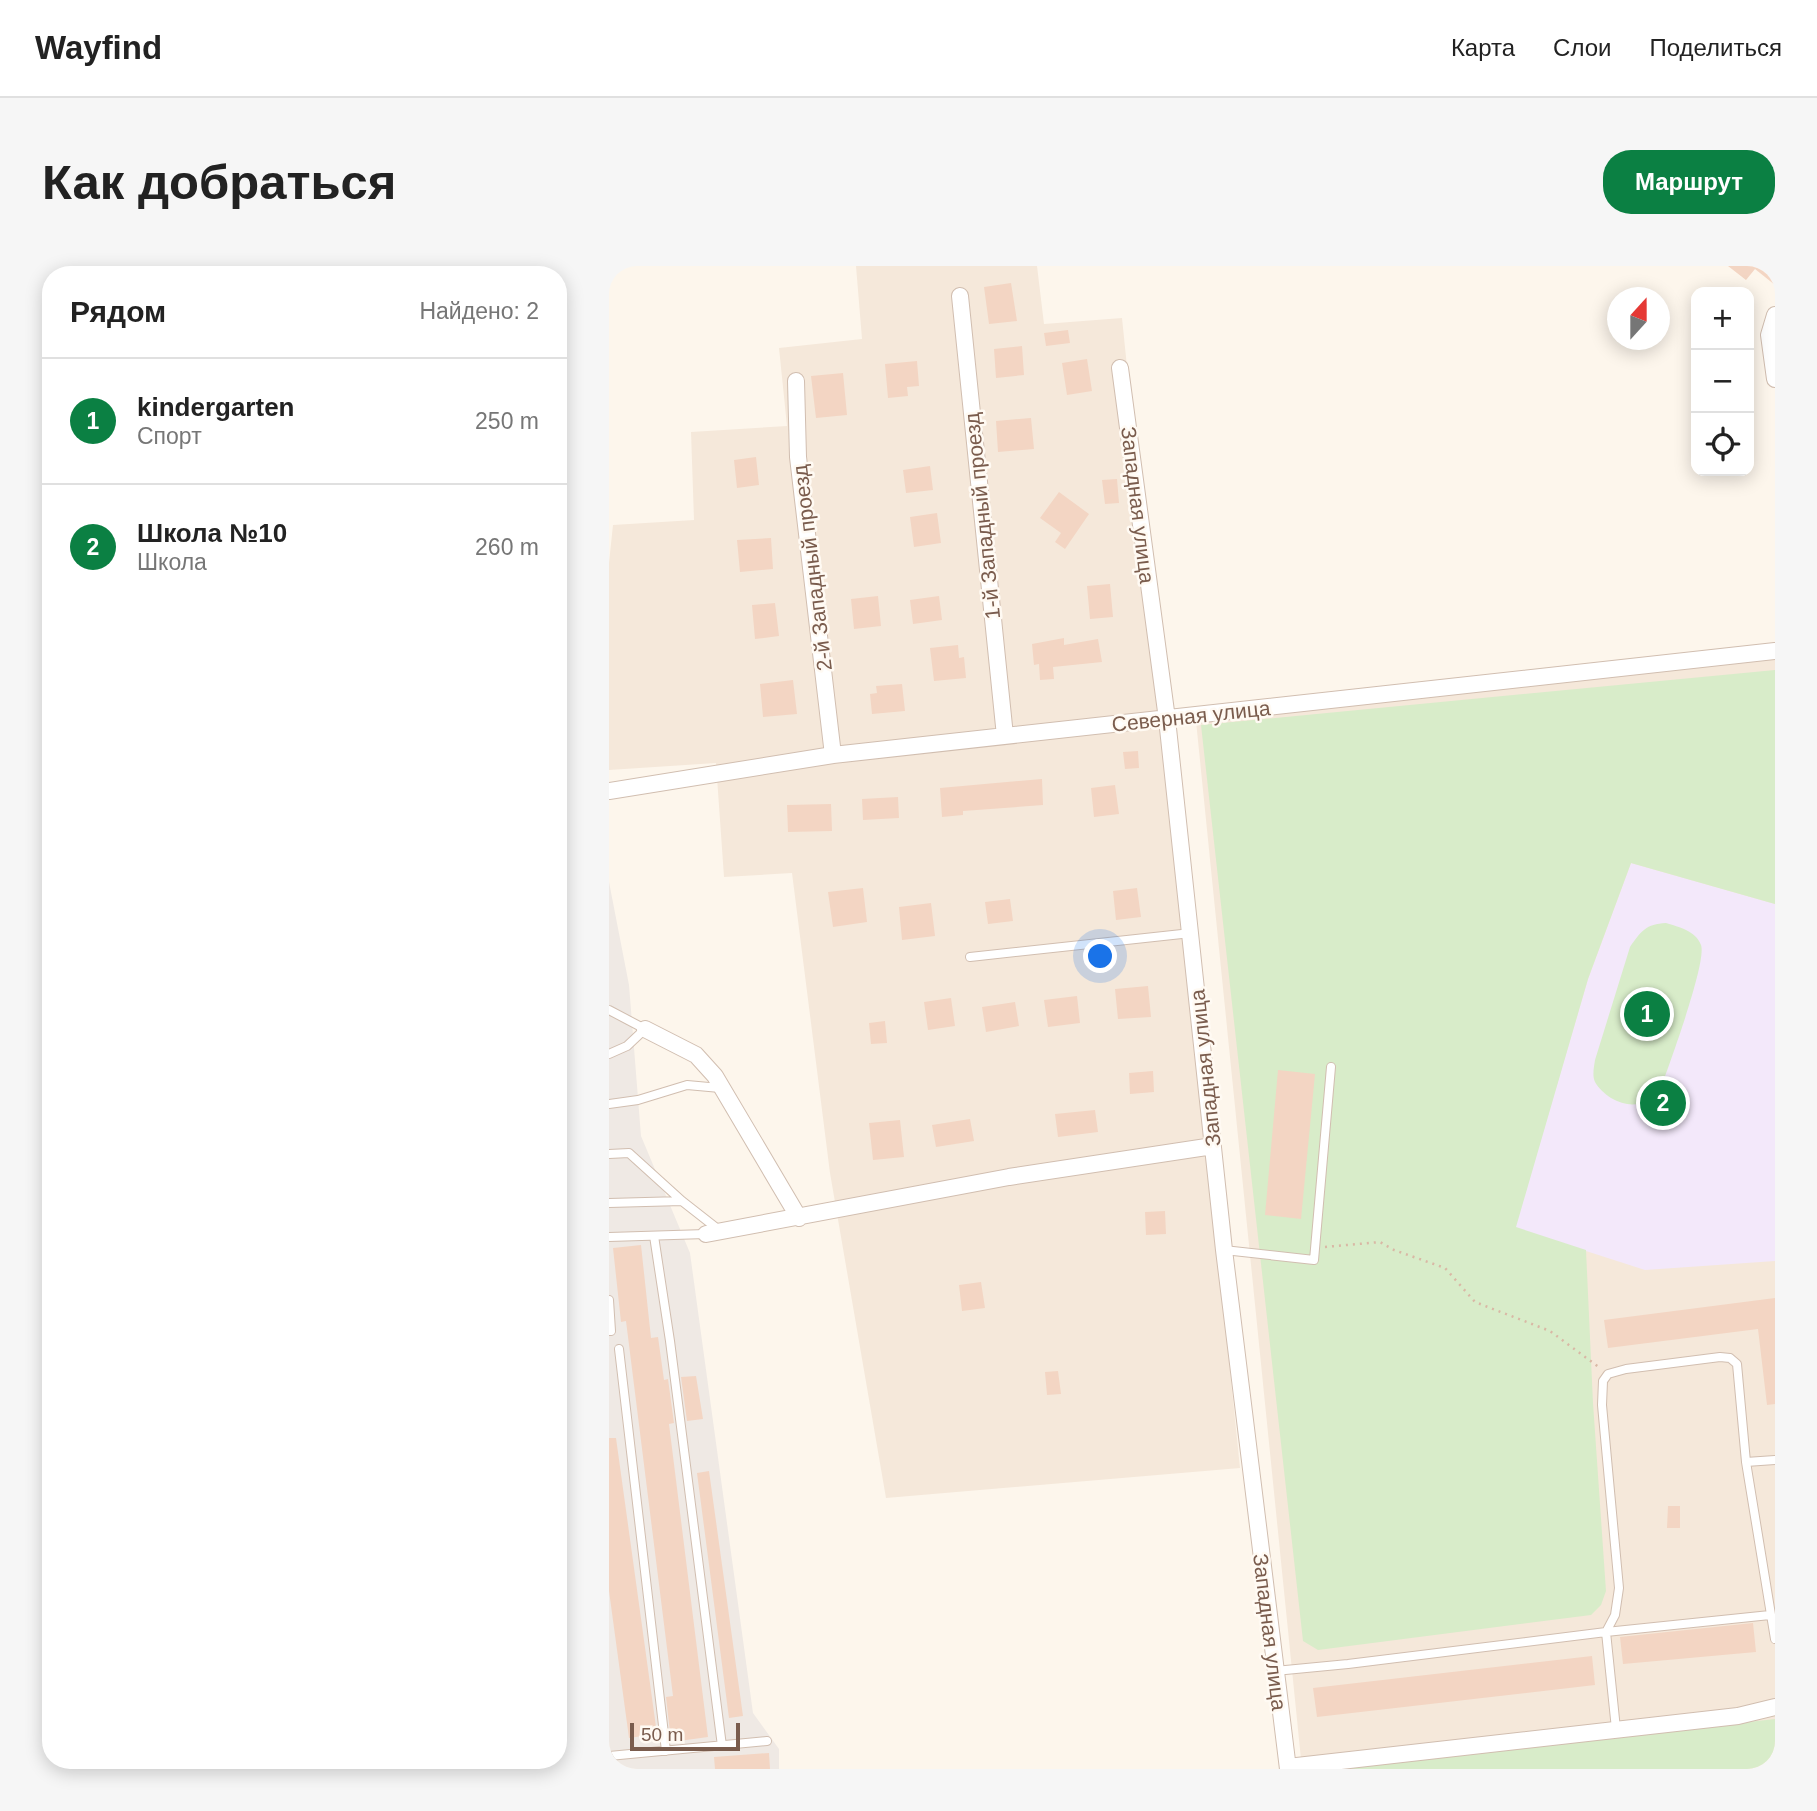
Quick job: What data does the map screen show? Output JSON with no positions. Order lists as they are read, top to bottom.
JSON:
{
  "streets": {
    "street": [
      "Западная улица",
      "1-й Западный проезд",
      "2-й Западный проезд",
      "Северная улица"
    ]
  },
  "crossings": [
    ["Западная улица", "Северная улица"],
    ["1-й Западный проезд", "Северная улица"],
    ["2-й Западный проезд", "Северная улица"]
  ],
  "scale_bar": "50 m",
  "north": "top",
  "page": {
    "header": "Wayfind",
    "nav": ["Карта", "Слои", "Поделиться"],
    "buttons": "Маршрут",
    "title": "Как добраться",
    "heading": ["Рядом", "Найдено: 2"],
    "map_buttons": ["+", "−"],
    "list": [
      {
        "mark": "1",
        "name": "kindergarten",
        "note": "Спорт",
        "value": "250 m"
      },
      {
        "mark": "2",
        "name": "Школа №10",
        "note": "Школа",
        "value": "260 m"
      }
    ],
    "pins": ["1", "2"],
    "scale": "50 m"
  }
}
